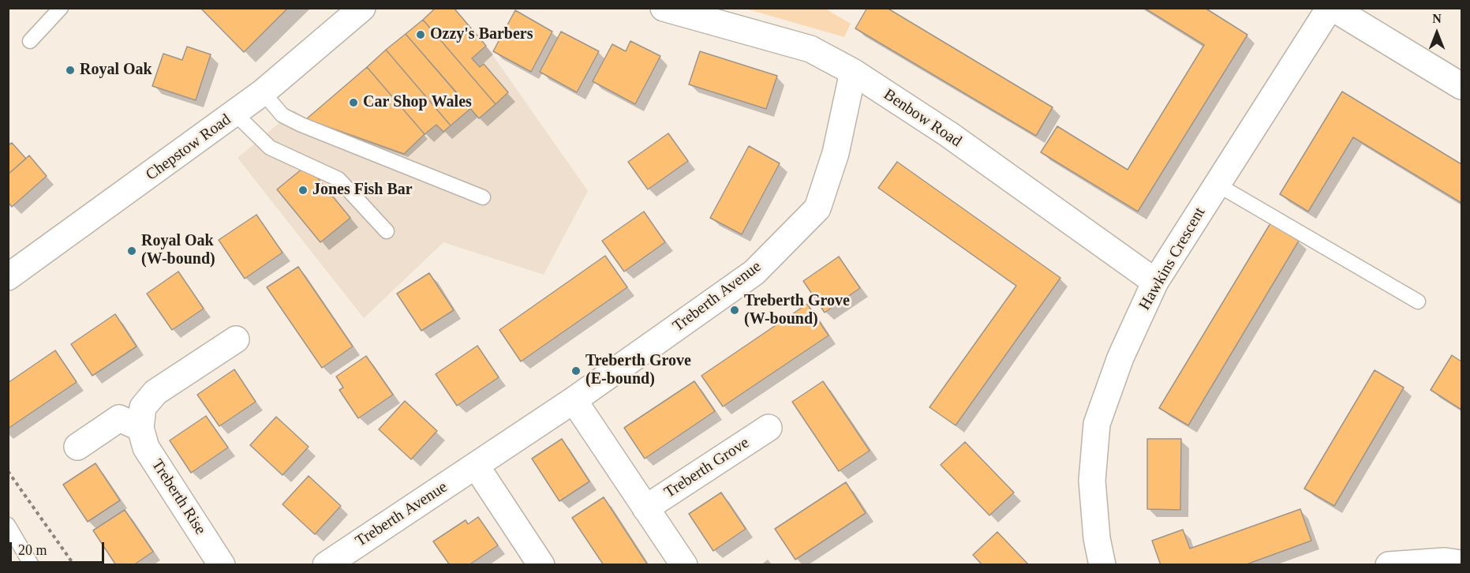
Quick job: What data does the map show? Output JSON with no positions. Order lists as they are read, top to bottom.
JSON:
{
  "streets": {
    "street": [
      "Benbow Road",
      "Chepstow Road",
      "Hawkins Crescent",
      "Treberth Avenue",
      "Treberth Grove",
      "Treberth Rise"
    ]
  },
  "crossings": [
    ["Benbow Road", "Hawkins Crescent"],
    ["Benbow Road", "Treberth Avenue"]
  ],
  "places": [
    "Ozzy's Barbers",
    "Royal Oak",
    "Car Shop Wales",
    "Jones Fish Bar",
    "Royal Oak (W-bound)",
    "Treberth Grove (W-bound)",
    "Treberth Grove (E-bound)"
  ],
  "scale_bar": "20 m",
  "north": "top"
}
